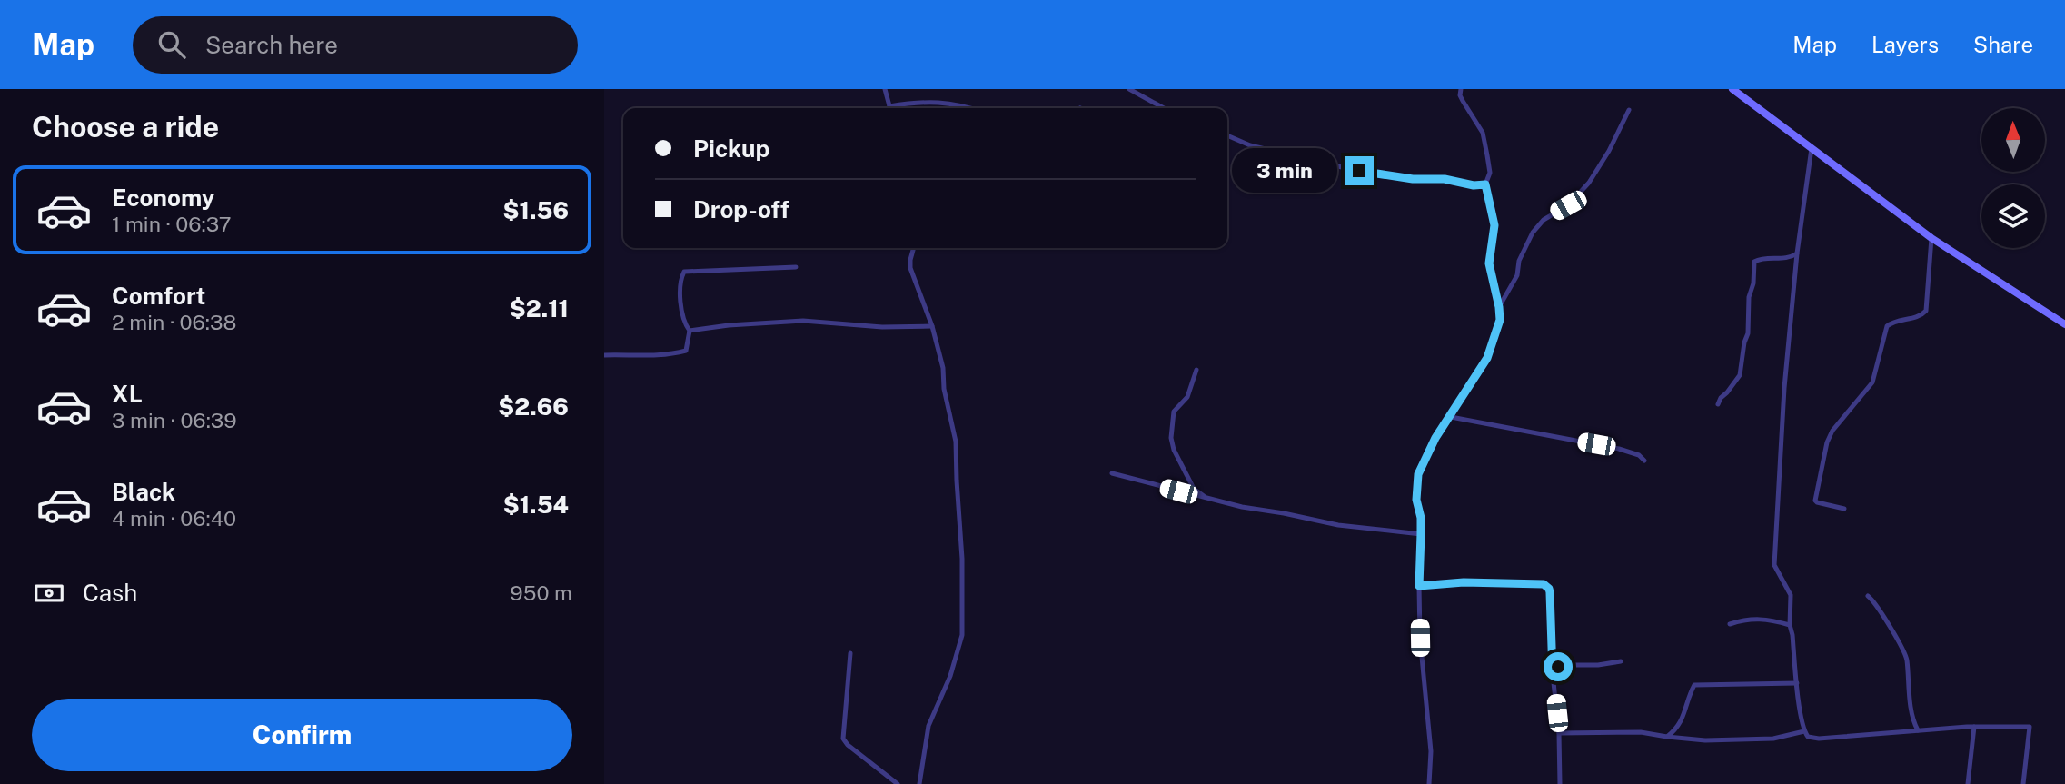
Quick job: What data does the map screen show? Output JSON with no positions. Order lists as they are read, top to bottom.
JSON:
{
  "north": "top",
  "page": {
    "header": "Map",
    "search": "Search here",
    "nav": ["Map", "Layers", "Share"],
    "heading": "Choose a ride",
    "banner": ["Pickup", "Drop-off"],
    "bubble": "3 min",
    "list": [
      {
        "name": "Economy",
        "note": "1 min · 06:37",
        "value": "$1.56"
      },
      {
        "name": "Comfort",
        "note": "2 min · 06:38",
        "value": "$2.11"
      },
      {
        "name": "XL",
        "note": "3 min · 06:39",
        "value": "$2.66"
      },
      {
        "name": "Black",
        "note": "4 min · 06:40",
        "value": "$1.54"
      }
    ],
    "pay": ["Cash", "950 m"],
    "buttons": "Confirm"
  }
}
